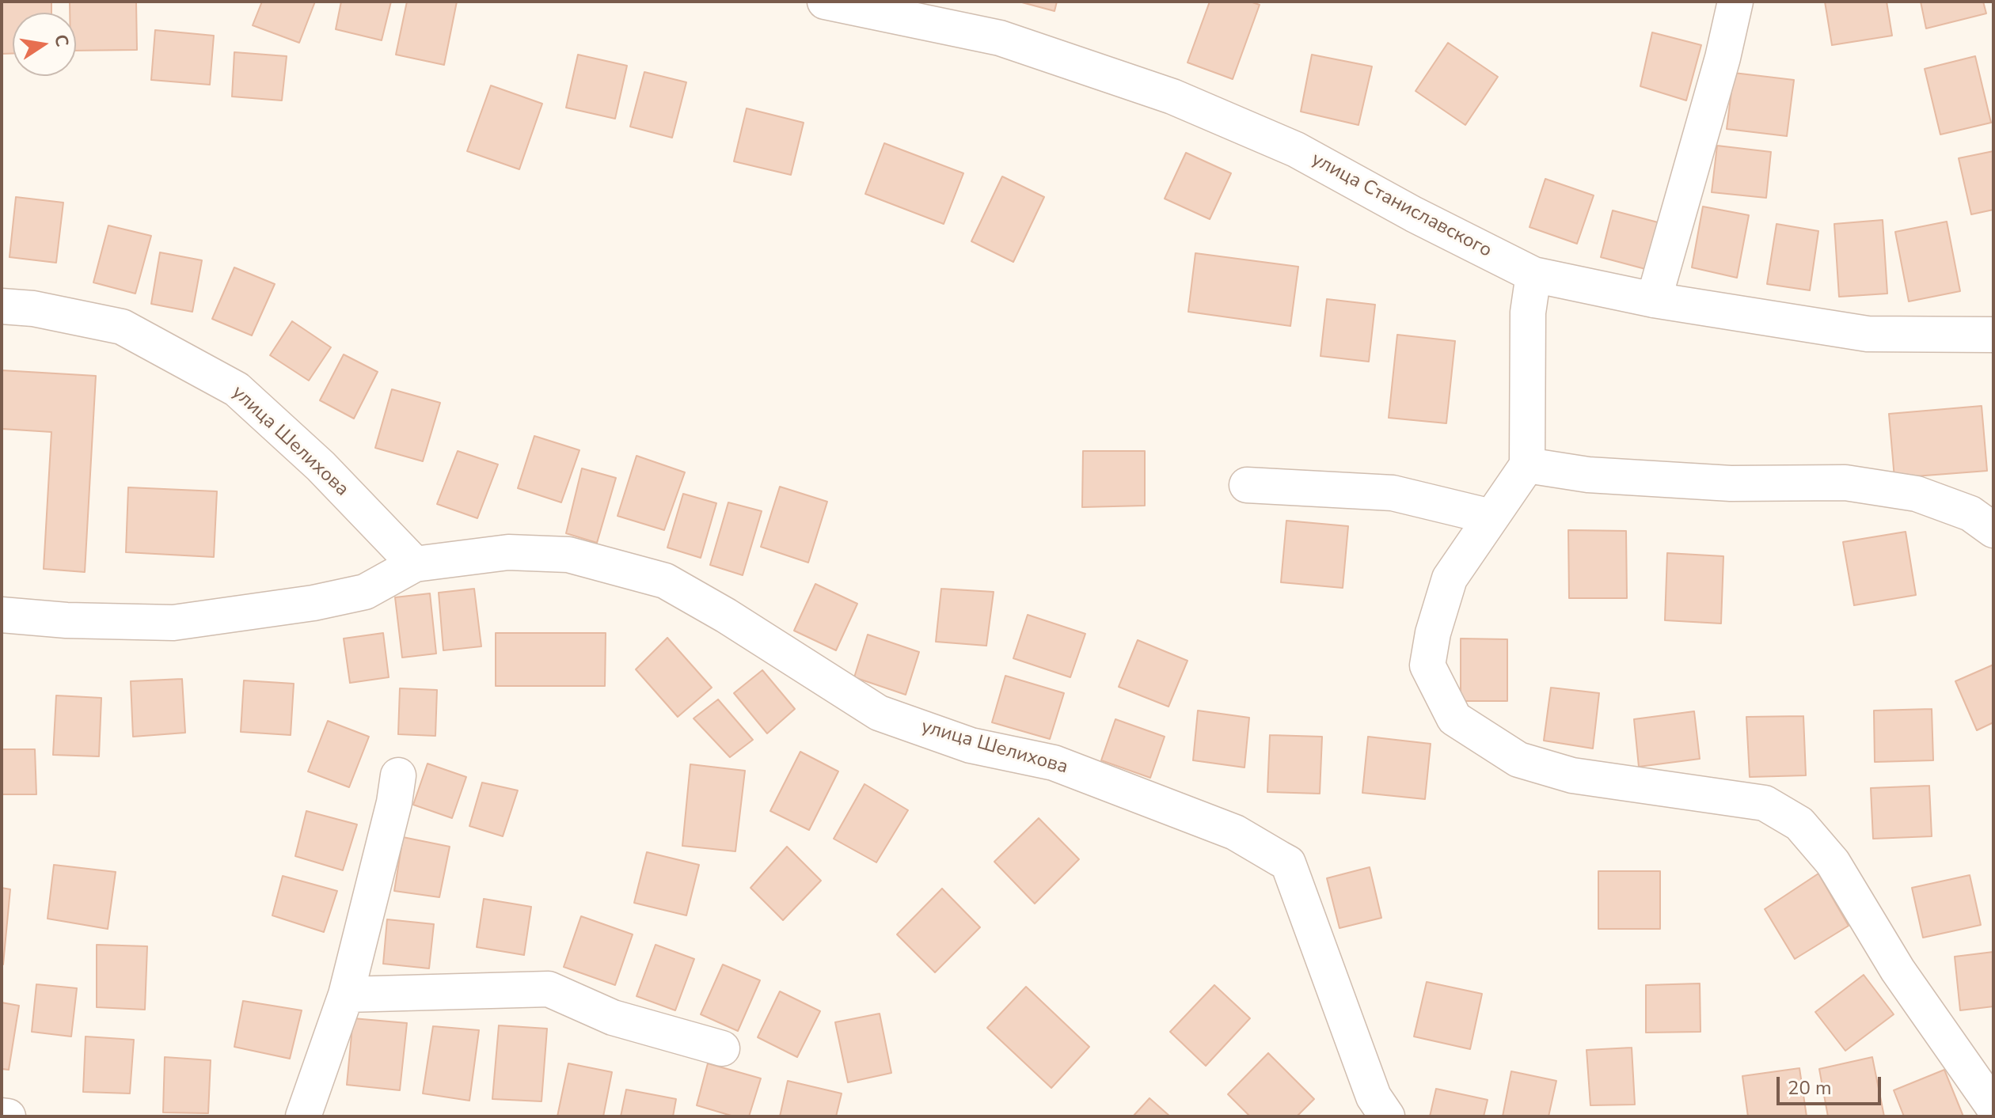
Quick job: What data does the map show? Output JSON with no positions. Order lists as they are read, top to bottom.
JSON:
{
  "streets": {
    "street": ["улица Станиславского", "улица Шелихова"]
  },
  "scale_bar": "20 m",
  "north": "right"
}
